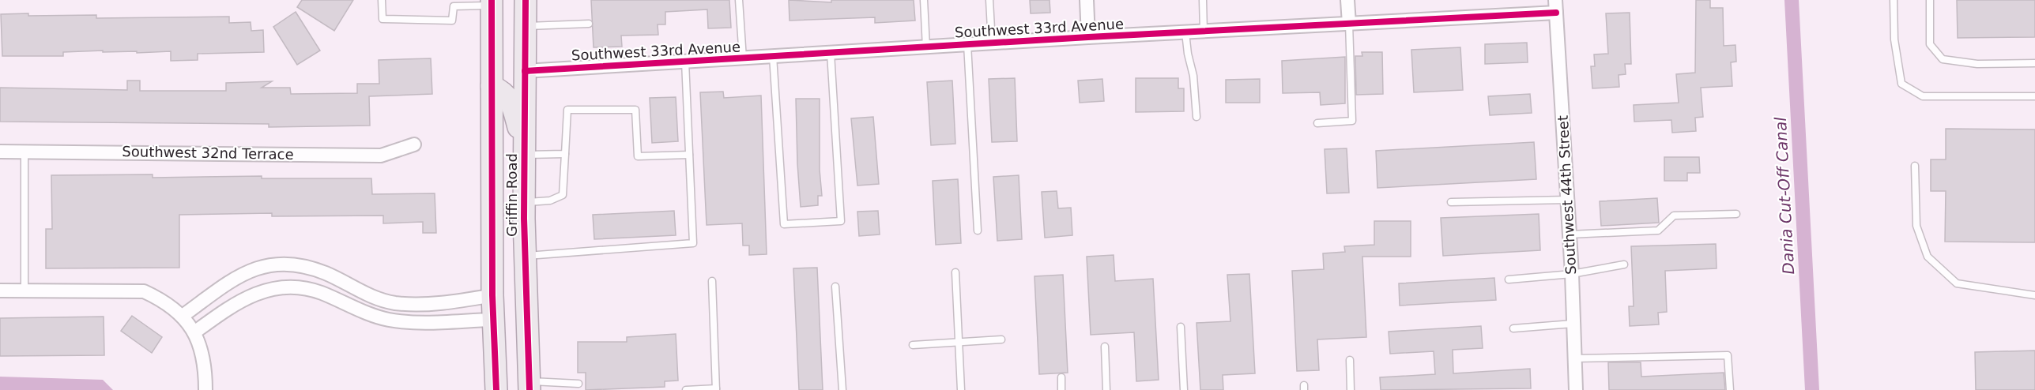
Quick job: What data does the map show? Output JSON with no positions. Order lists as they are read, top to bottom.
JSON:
{
  "streets": {
    "main road": ["Griffin Road"],
    "street": ["Southwest 33rd Avenue", "Southwest 32nd Terrace", "Southwest 44th Street"]
  },
  "crossings": [
    ["Southwest 33rd Avenue", "Griffin Road"],
    ["Southwest 33rd Avenue", "Southwest 44th Street"]
  ],
  "water": ["Dania Cut-Off Canal"]
}
